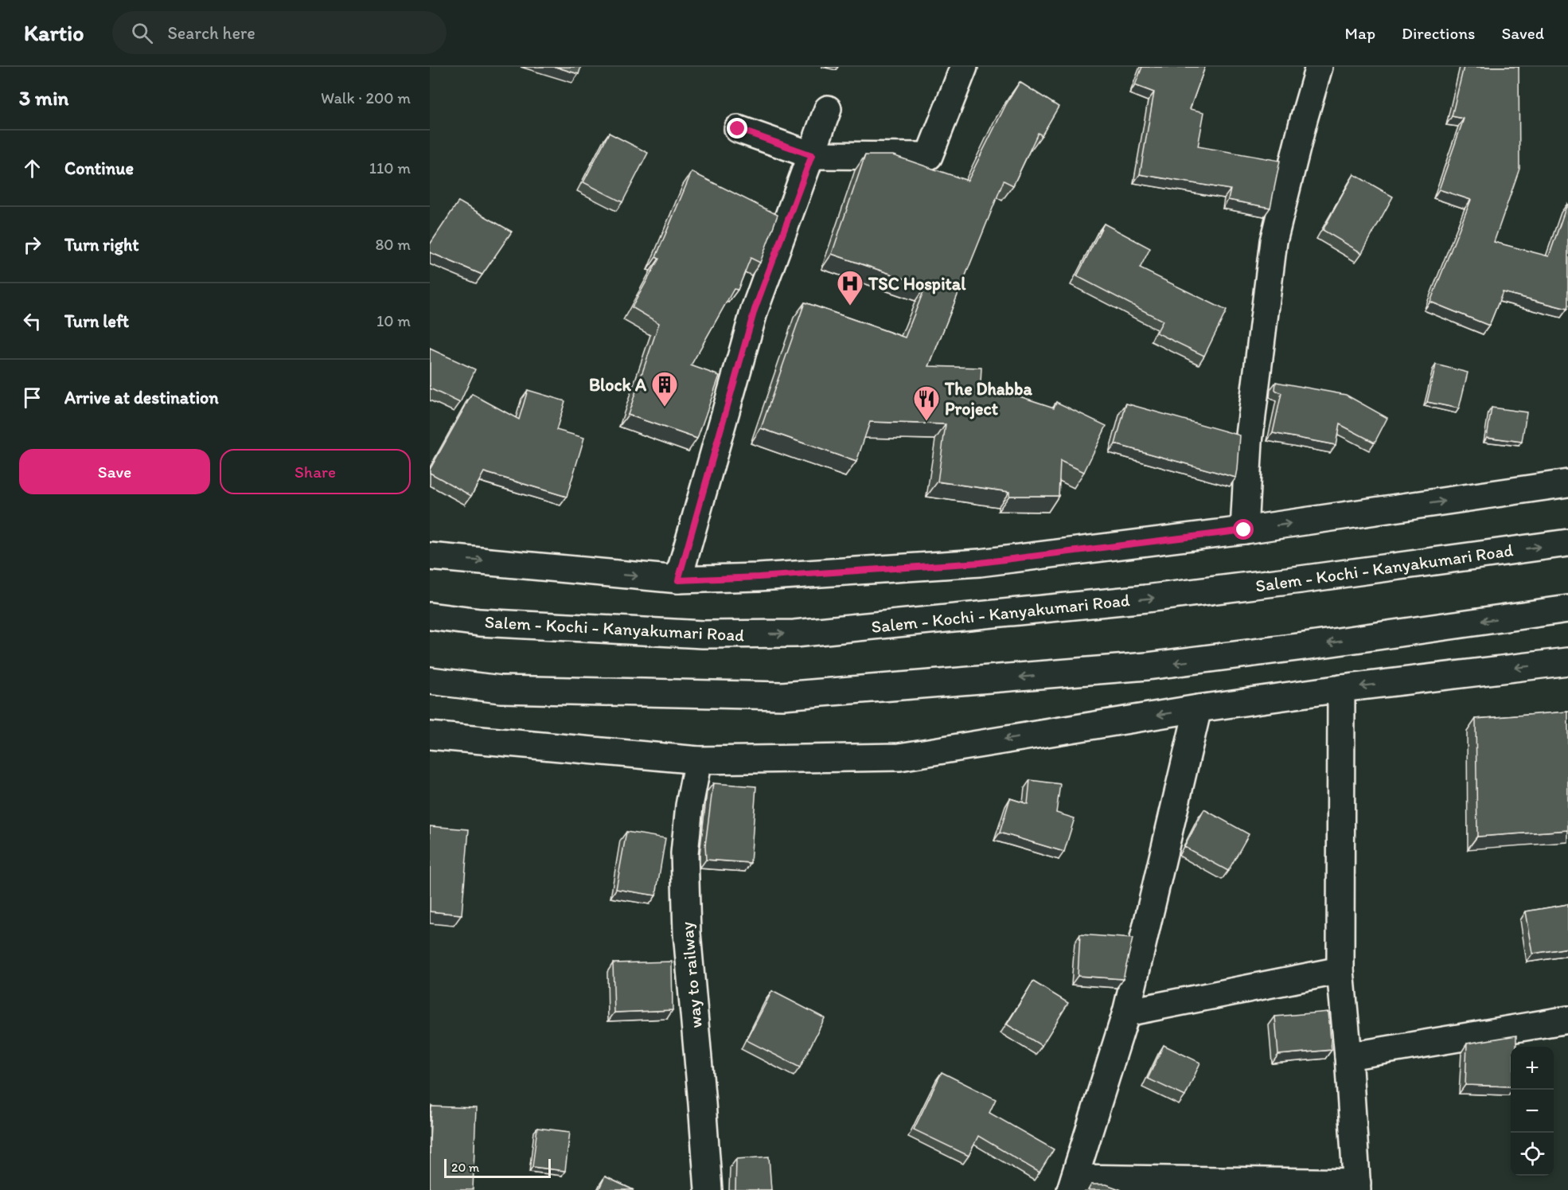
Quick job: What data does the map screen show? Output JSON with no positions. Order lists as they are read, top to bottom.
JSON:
{
  "streets": {
    "main road": ["Salem - Kochi - Kanyakumari Road", "way to railway"]
  },
  "places": {
    "hospital": ["TSC Hospital"],
    "building": ["Block A"],
    "restaurant": ["The Dhabba Project"]
  },
  "scale_bar": "20 m",
  "page": {
    "header": "Kartio",
    "search": "Search here",
    "nav": ["Map", "Directions", "Saved"],
    "heading": ["3 min", "Walk · 200 m"],
    "list": [
      ["Continue", "110 m"],
      ["Turn right", "80 m"],
      ["Turn left", "10 m"],
      "Arrive at destination"
    ],
    "buttons": ["Save", "Share"],
    "map_buttons": ["+", "−"],
    "scale": "20 m"
  }
}
